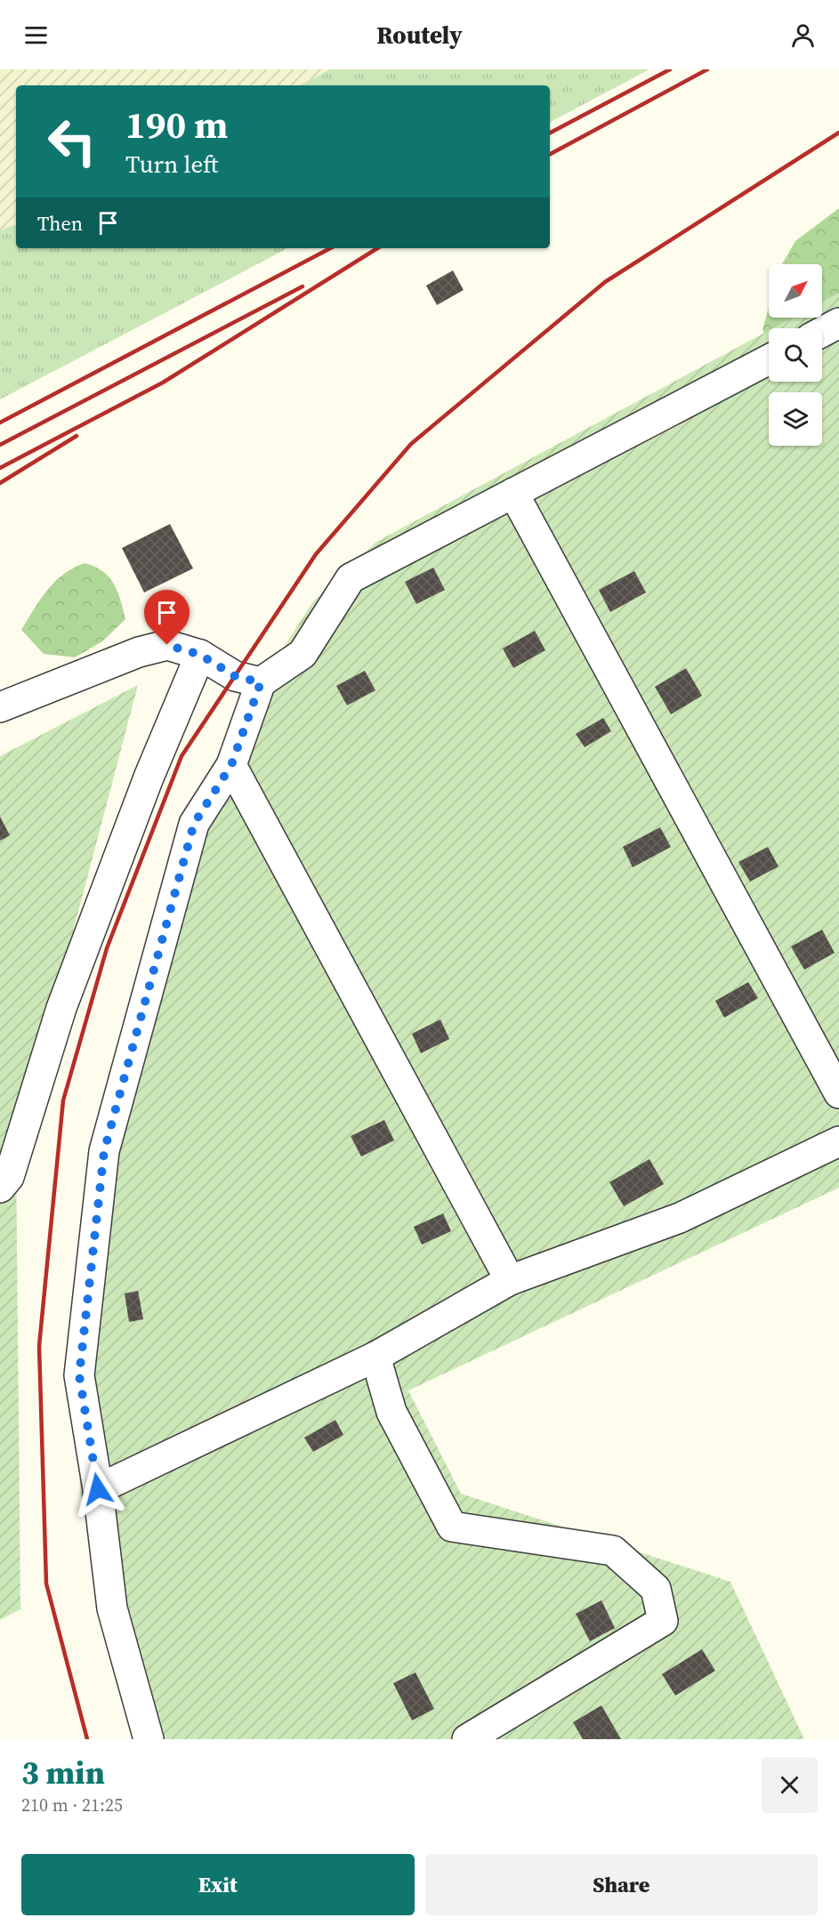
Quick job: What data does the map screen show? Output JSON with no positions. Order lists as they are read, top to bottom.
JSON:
{
  "north": "top right",
  "page": {
    "header": "Routely",
    "turn": ["190 m", "Turn left"],
    "then": "Then",
    "heading": ["3 min", "210 m · 21:25"],
    "buttons": ["Exit", "Share"]
  }
}
